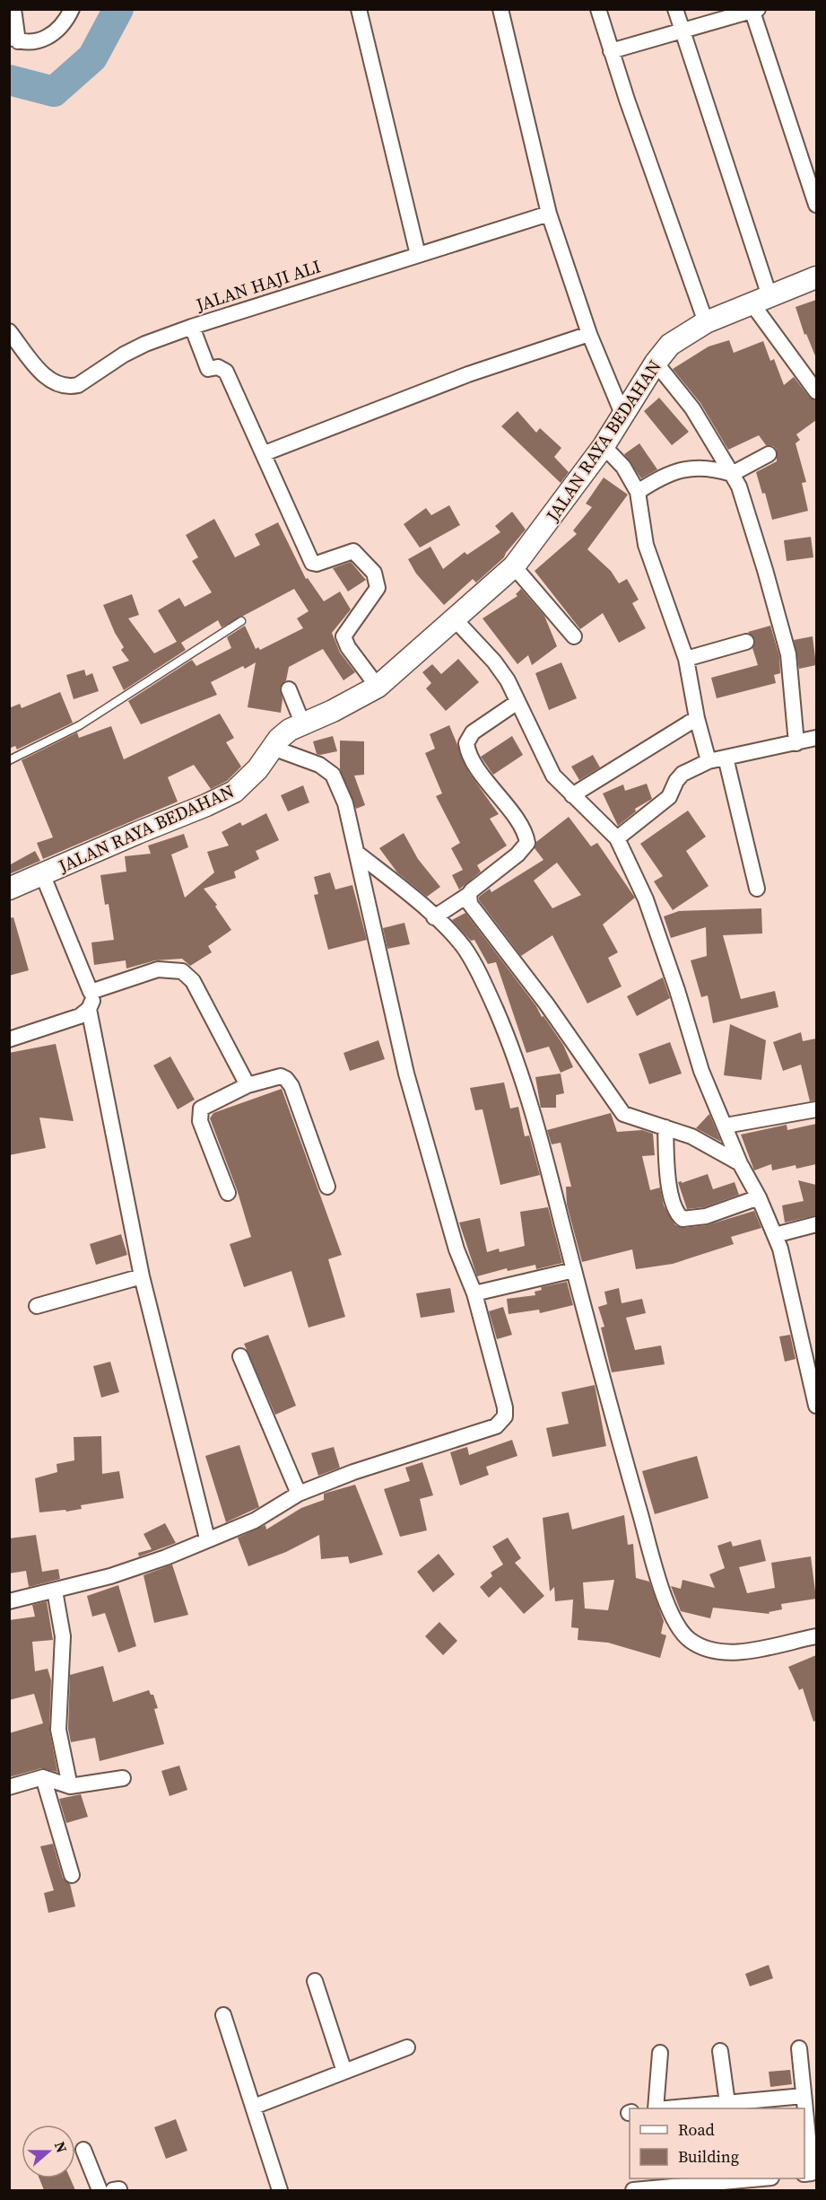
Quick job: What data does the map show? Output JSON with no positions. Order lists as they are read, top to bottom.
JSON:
{
  "streets": {
    "street": ["JALAN HAJI ALI", "JALAN RAYA BEDAHAN"]
  },
  "legend": ["Road", "Building"],
  "north": "right"
}
